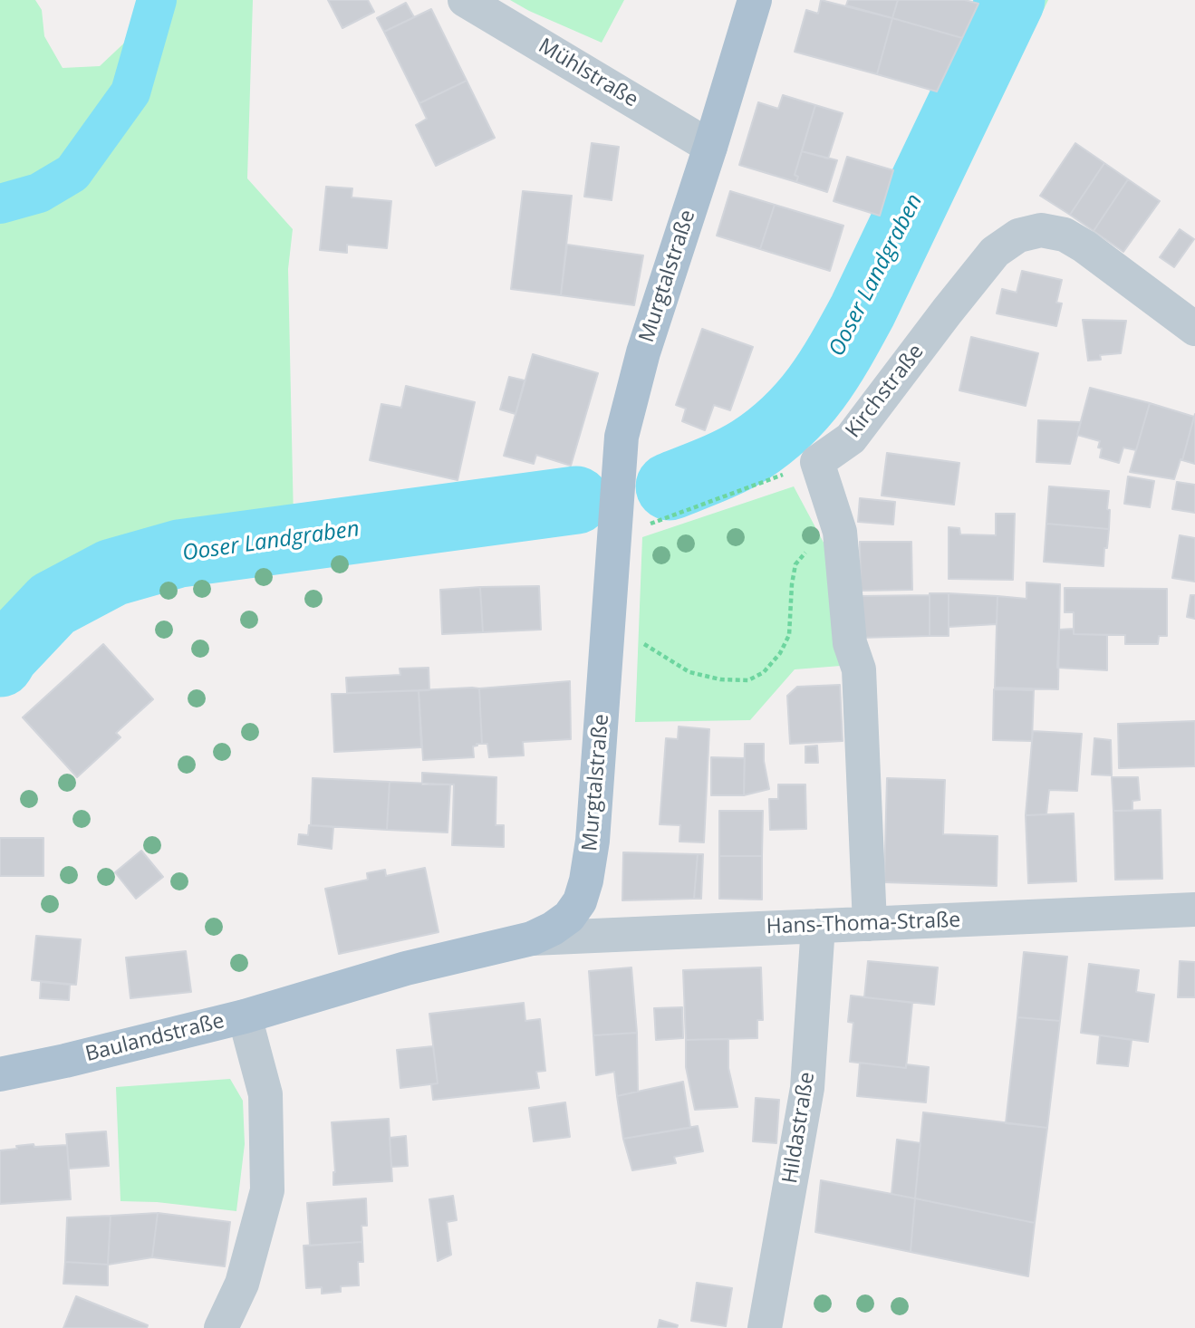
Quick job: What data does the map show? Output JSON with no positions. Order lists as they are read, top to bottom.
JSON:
{
  "streets": {
    "main road": ["Murgtalstraße", "Baulandstraße"],
    "street": [
      "Mühlstraße",
      "Kirchstraße",
      "Hans-Thoma-Straße",
      "Hildastraße"
    ]
  },
  "crossings": [
    ["Mühlstraße", "Murgtalstraße"],
    ["Murgtalstraße", "Hans-Thoma-Straße"],
    ["Murgtalstraße", "Baulandstraße"],
    ["Hans-Thoma-Straße", "Hildastraße"]
  ],
  "water": ["Ooser Landgraben"]
}
